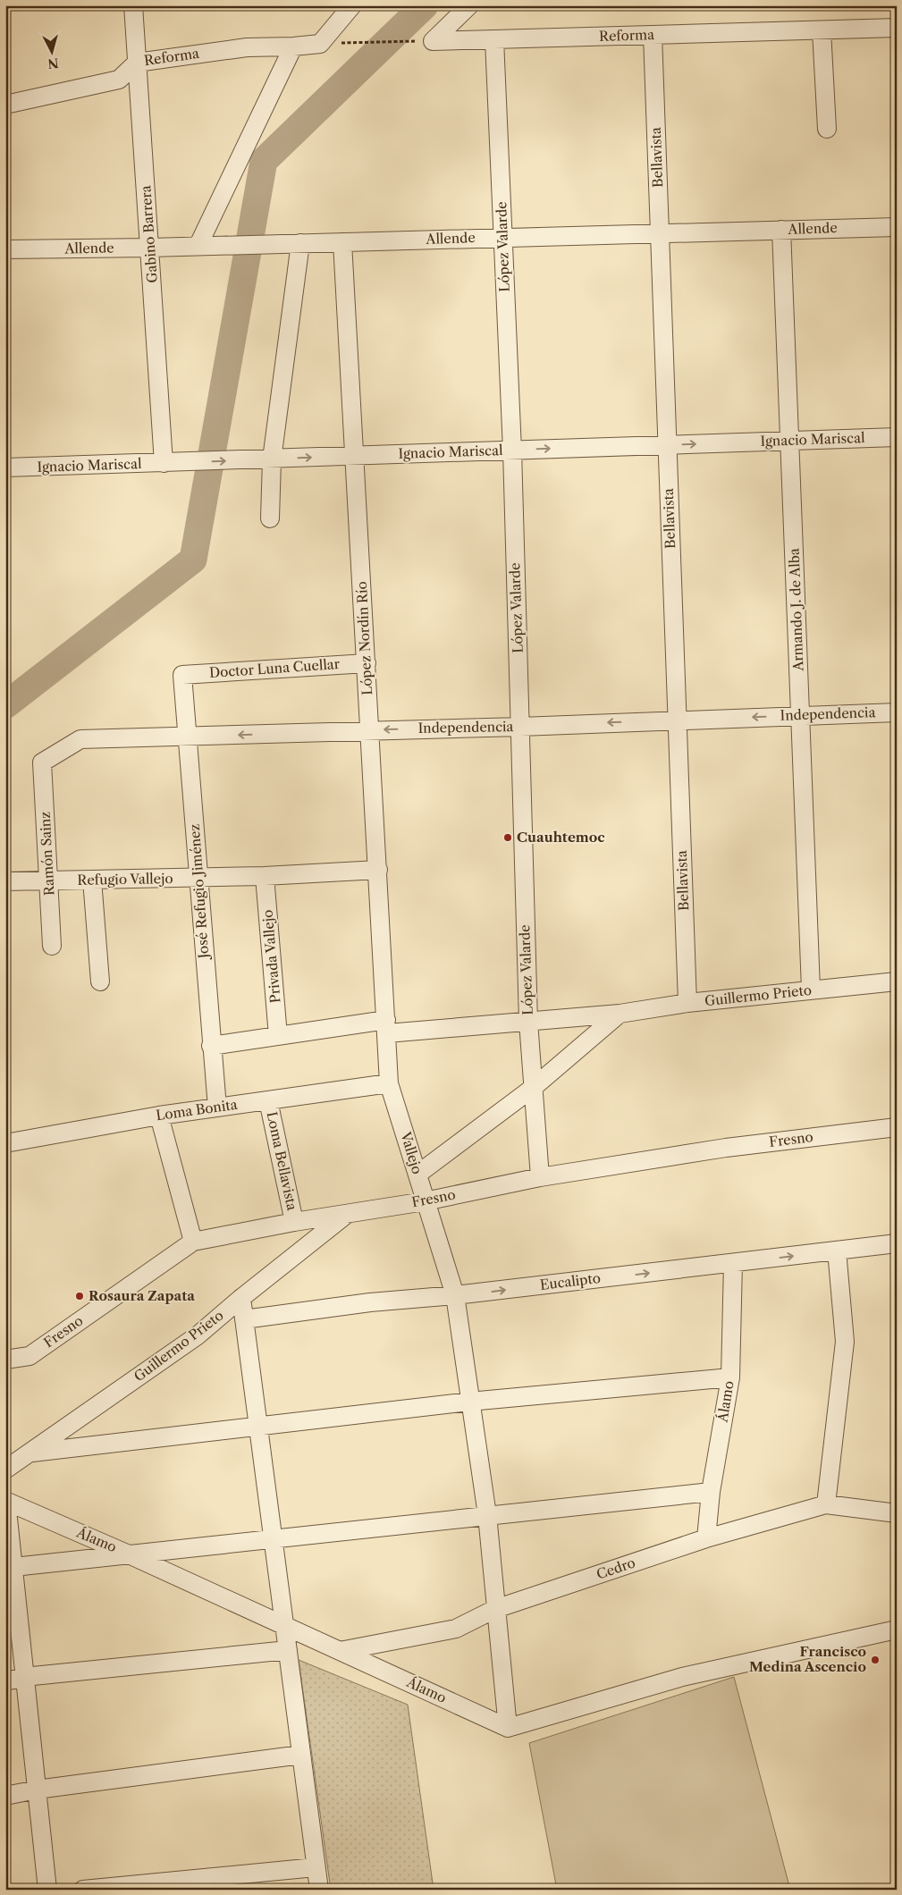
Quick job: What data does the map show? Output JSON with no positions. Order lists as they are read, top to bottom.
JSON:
{
  "streets": {
    "street": [
      "Reforma",
      "Bellavista",
      "Allende",
      "Gabino Barrera",
      "López Valarde",
      "Ignacio Mariscal",
      "Armando J. de Alba",
      "López Nordín Río",
      "Doctor Luna Cuellar",
      "Independencia",
      "Ramón Sainz",
      "Refugio Vallejo",
      "José Refugio Jiménez",
      "Privada Vallejo",
      "Guillermo Prieto",
      "Loma Bonita",
      "Fresno",
      "Vallejo",
      "Loma Bellavista",
      "Eucalipto",
      "Álamo",
      "Cedro"
    ]
  },
  "crossings": [
    ["Reforma", "Bellavista"],
    ["Reforma", "Gabino Barrera"],
    ["Reforma", "López Valarde"],
    ["Bellavista", "Allende"],
    ["Bellavista", "Ignacio Mariscal"],
    ["Bellavista", "Independencia"],
    ["Bellavista", "Guillermo Prieto"],
    ["Allende", "Gabino Barrera"],
    ["Allende", "López Valarde"],
    ["Allende", "Armando J. de Alba"],
    ["Allende", "López Nordín Río"],
    ["Gabino Barrera", "Ignacio Mariscal"],
    ["López Valarde", "Ignacio Mariscal"],
    ["López Valarde", "Independencia"],
    ["López Valarde", "Guillermo Prieto"],
    ["López Valarde", "Fresno"],
    ["Ignacio Mariscal", "Armando J. de Alba"],
    ["Ignacio Mariscal", "López Nordín Río"],
    ["Armando J. de Alba", "Independencia"],
    ["Armando J. de Alba", "Guillermo Prieto"],
    ["López Nordín Río", "Doctor Luna Cuellar"],
    ["López Nordín Río", "Independencia"],
    ["López Nordín Río", "Refugio Vallejo"],
    ["López Nordín Río", "Guillermo Prieto"],
    ["López Nordín Río", "Vallejo"],
    ["Doctor Luna Cuellar", "José Refugio Jiménez"],
    ["Independencia", "Ramón Sainz"],
    ["Independencia", "José Refugio Jiménez"],
    ["Ramón Sainz", "Refugio Vallejo"],
    ["Refugio Vallejo", "José Refugio Jiménez"],
    ["Refugio Vallejo", "Privada Vallejo"],
    ["José Refugio Jiménez", "Guillermo Prieto"],
    ["José Refugio Jiménez", "Loma Bonita"],
    ["Privada Vallejo", "Guillermo Prieto"],
    ["Guillermo Prieto", "Fresno"],
    ["Guillermo Prieto", "Vallejo"],
    ["Loma Bonita", "Vallejo"],
    ["Loma Bonita", "Loma Bellavista"],
    ["Fresno", "Vallejo"],
    ["Fresno", "Loma Bellavista"],
    ["Vallejo", "Eucalipto"],
    ["Vallejo", "Álamo"],
    ["Vallejo", "Cedro"],
    ["Eucalipto", "Álamo"],
    ["Álamo", "Cedro"]
  ],
  "one_way": ["Ignacio Mariscal", "Independencia"],
  "places": ["Cuauhtemoc", "Rosaura Zapata", "Francisco Medina Ascencio"],
  "north": "bottom"
}
